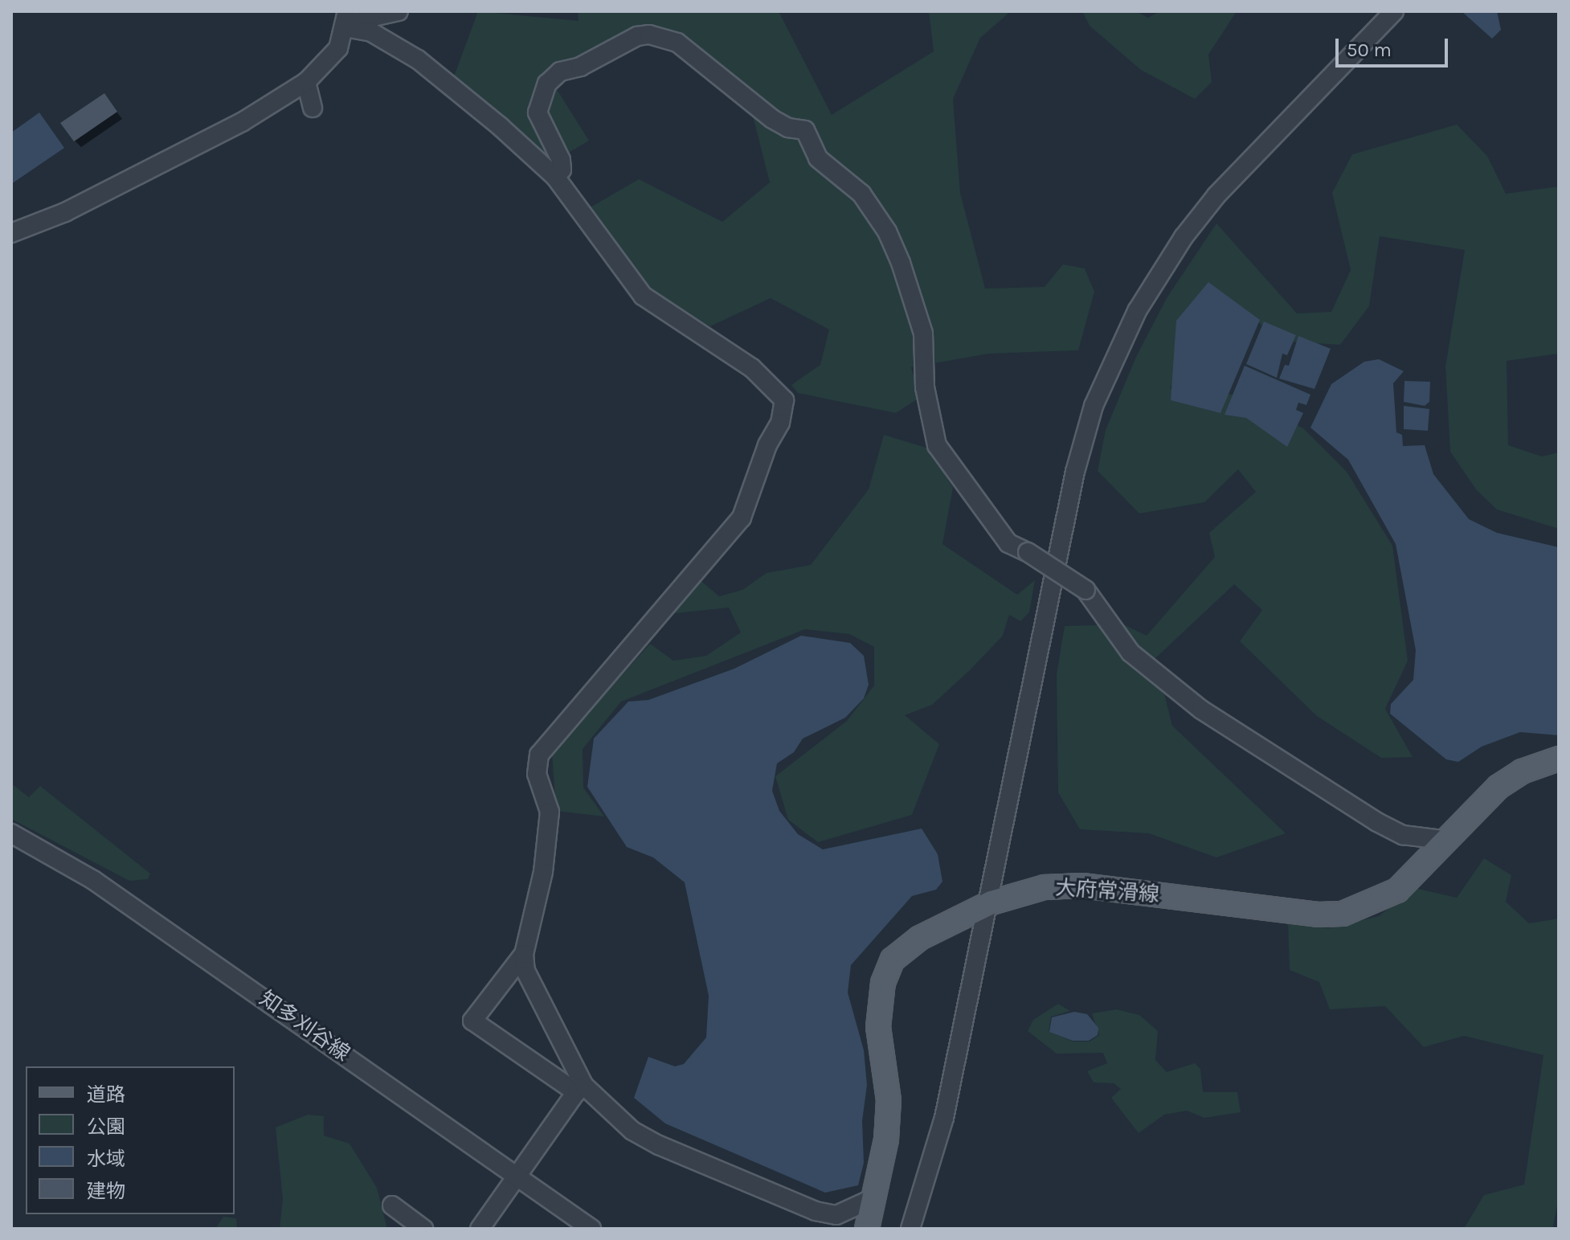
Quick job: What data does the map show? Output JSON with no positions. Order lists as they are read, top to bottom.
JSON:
{
  "streets": {
    "main road": ["大府常滑線"],
    "street": ["知多刈谷線"]
  },
  "legend": [
    "道路",
    "公園",
    "水域",
    "建物"
  ],
  "scale_bar": "50 m"
}
